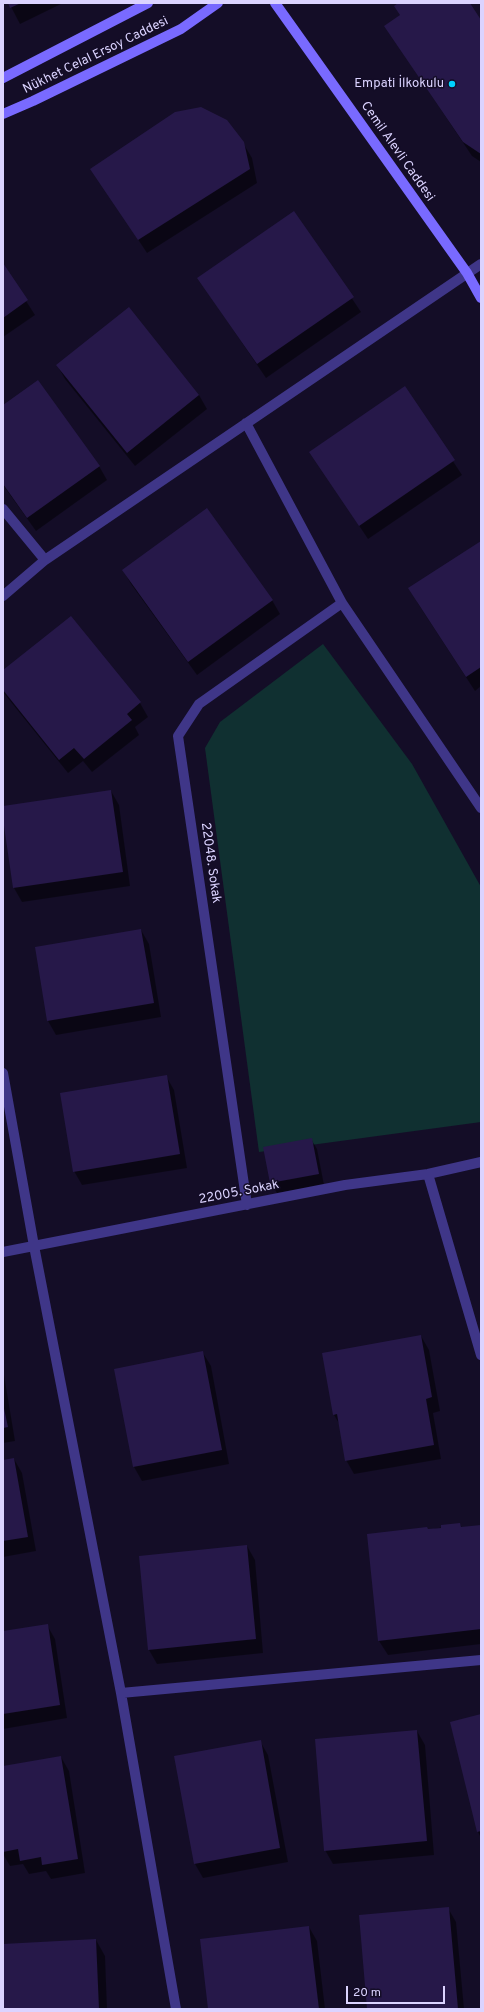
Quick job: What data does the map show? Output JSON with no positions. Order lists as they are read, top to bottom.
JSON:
{
  "streets": {
    "main road": ["Nükhet Celal Ersoy Caddesi", "Cemil Alevli Caddesi"],
    "street": ["22048. Sokak", "22005. Sokak"]
  },
  "crossings": [
    ["22048. Sokak", "22005. Sokak"]
  ],
  "places": ["Empati İlkokulu"],
  "scale_bar": "20 m"
}
